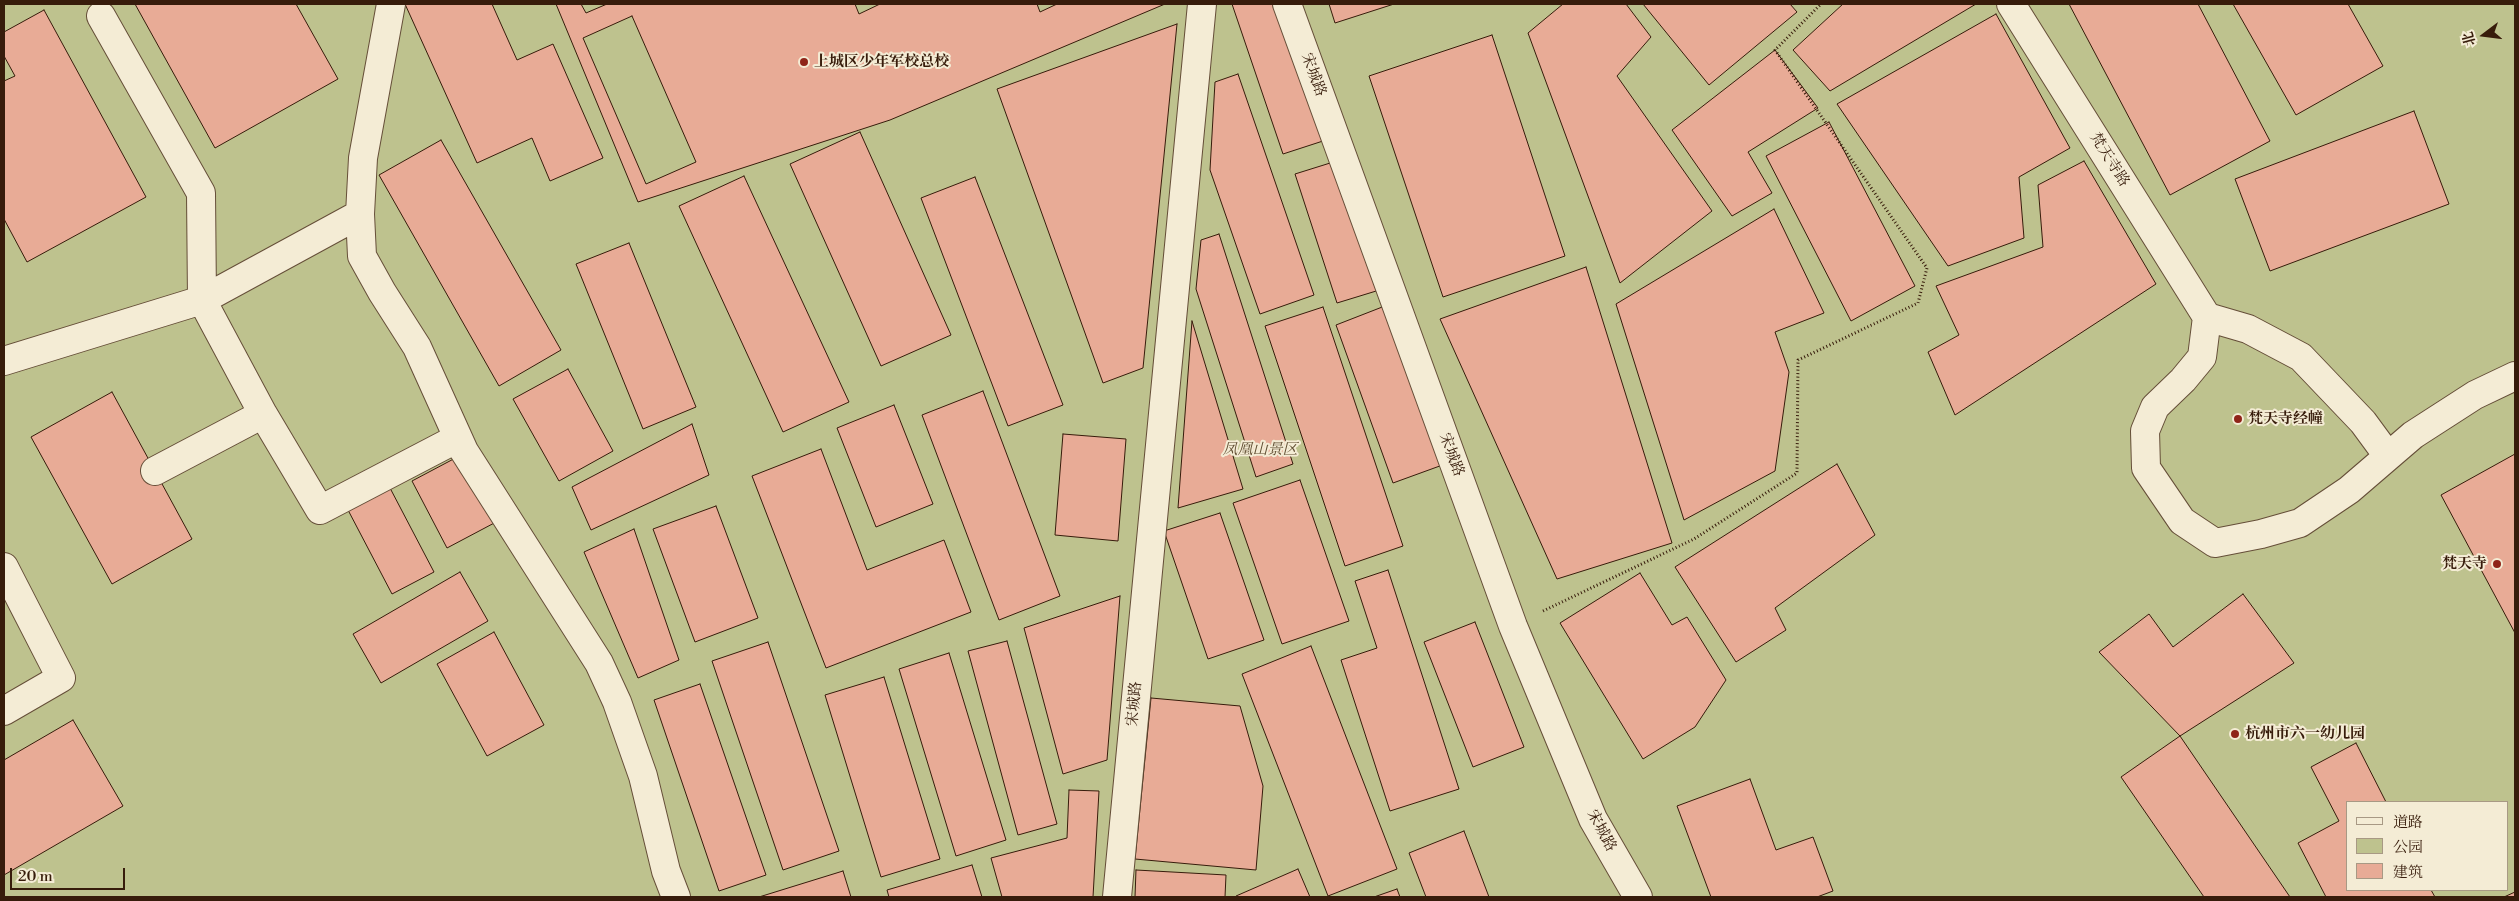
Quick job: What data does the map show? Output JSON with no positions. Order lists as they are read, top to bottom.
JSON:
{
  "streets": {
    "street": ["宋城路", "梵天寺路"]
  },
  "parks": ["凤凰山景区"],
  "places": [
    "上城区少年军校总校",
    "梵天寺经幢",
    "梵天寺",
    "杭州市六一幼儿园"
  ],
  "legend": ["道路", "公园", "建筑"],
  "scale_bar": "20 m",
  "north": "left"
}
